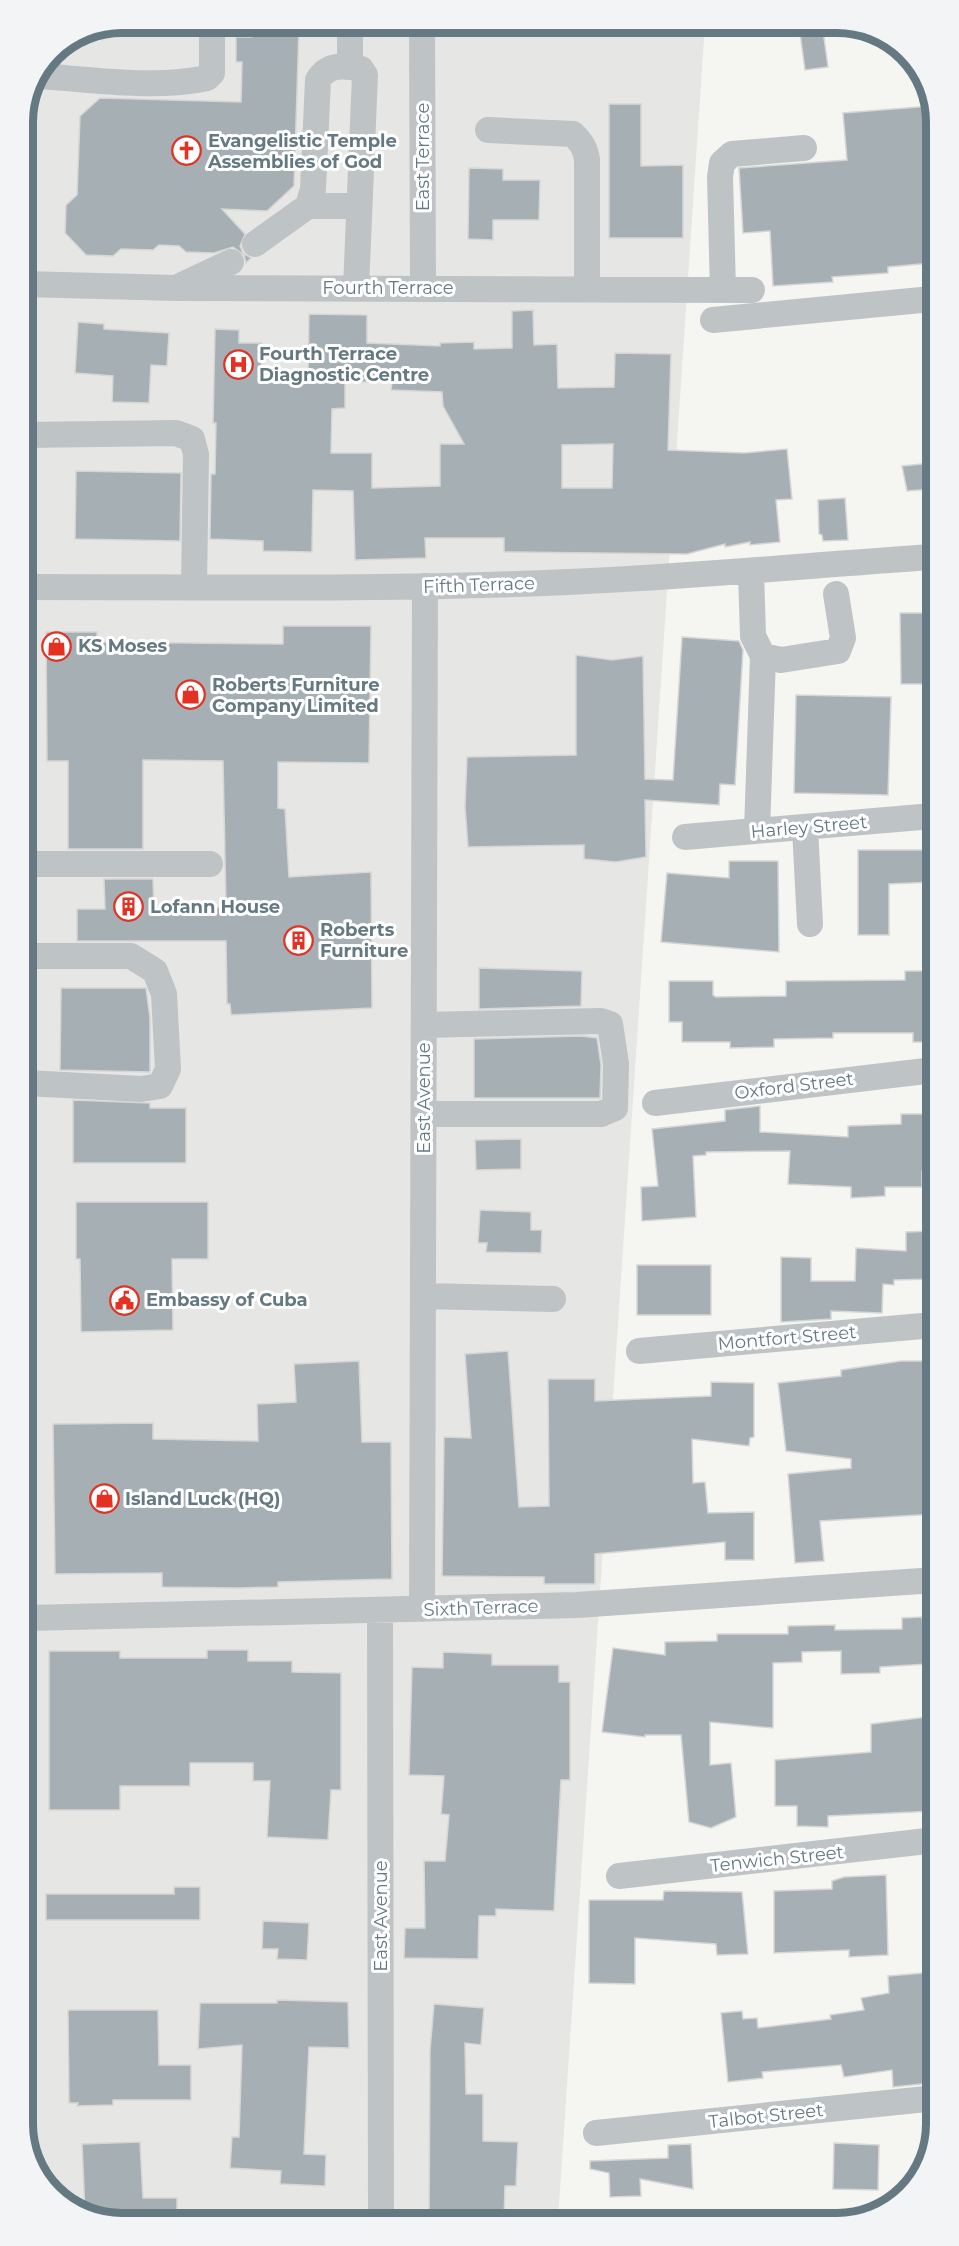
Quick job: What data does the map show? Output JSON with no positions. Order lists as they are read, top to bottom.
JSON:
{
  "streets": {
    "street": [
      "East Terrace",
      "Fourth Terrace",
      "Fifth Terrace",
      "Harley Street",
      "Oxford Street",
      "East Avenue",
      "Montfort Street",
      "Sixth Terrace",
      "Tenwich Street",
      "Talbot Street"
    ]
  },
  "crossings": [
    ["East Terrace", "Fourth Terrace"],
    ["Fifth Terrace", "East Avenue"],
    ["East Avenue", "Sixth Terrace"]
  ],
  "places": {
    "church": ["Evangelistic Temple Assemblies of God"],
    "hospital": ["Fourth Terrace Diagnostic Centre"],
    "shop": ["KS Moses", "Roberts Furniture Company Limited", "Island Luck (HQ)"],
    "building": ["Lofann House", "Roberts Furniture"],
    "public building": ["Embassy of Cuba"]
  }
}
